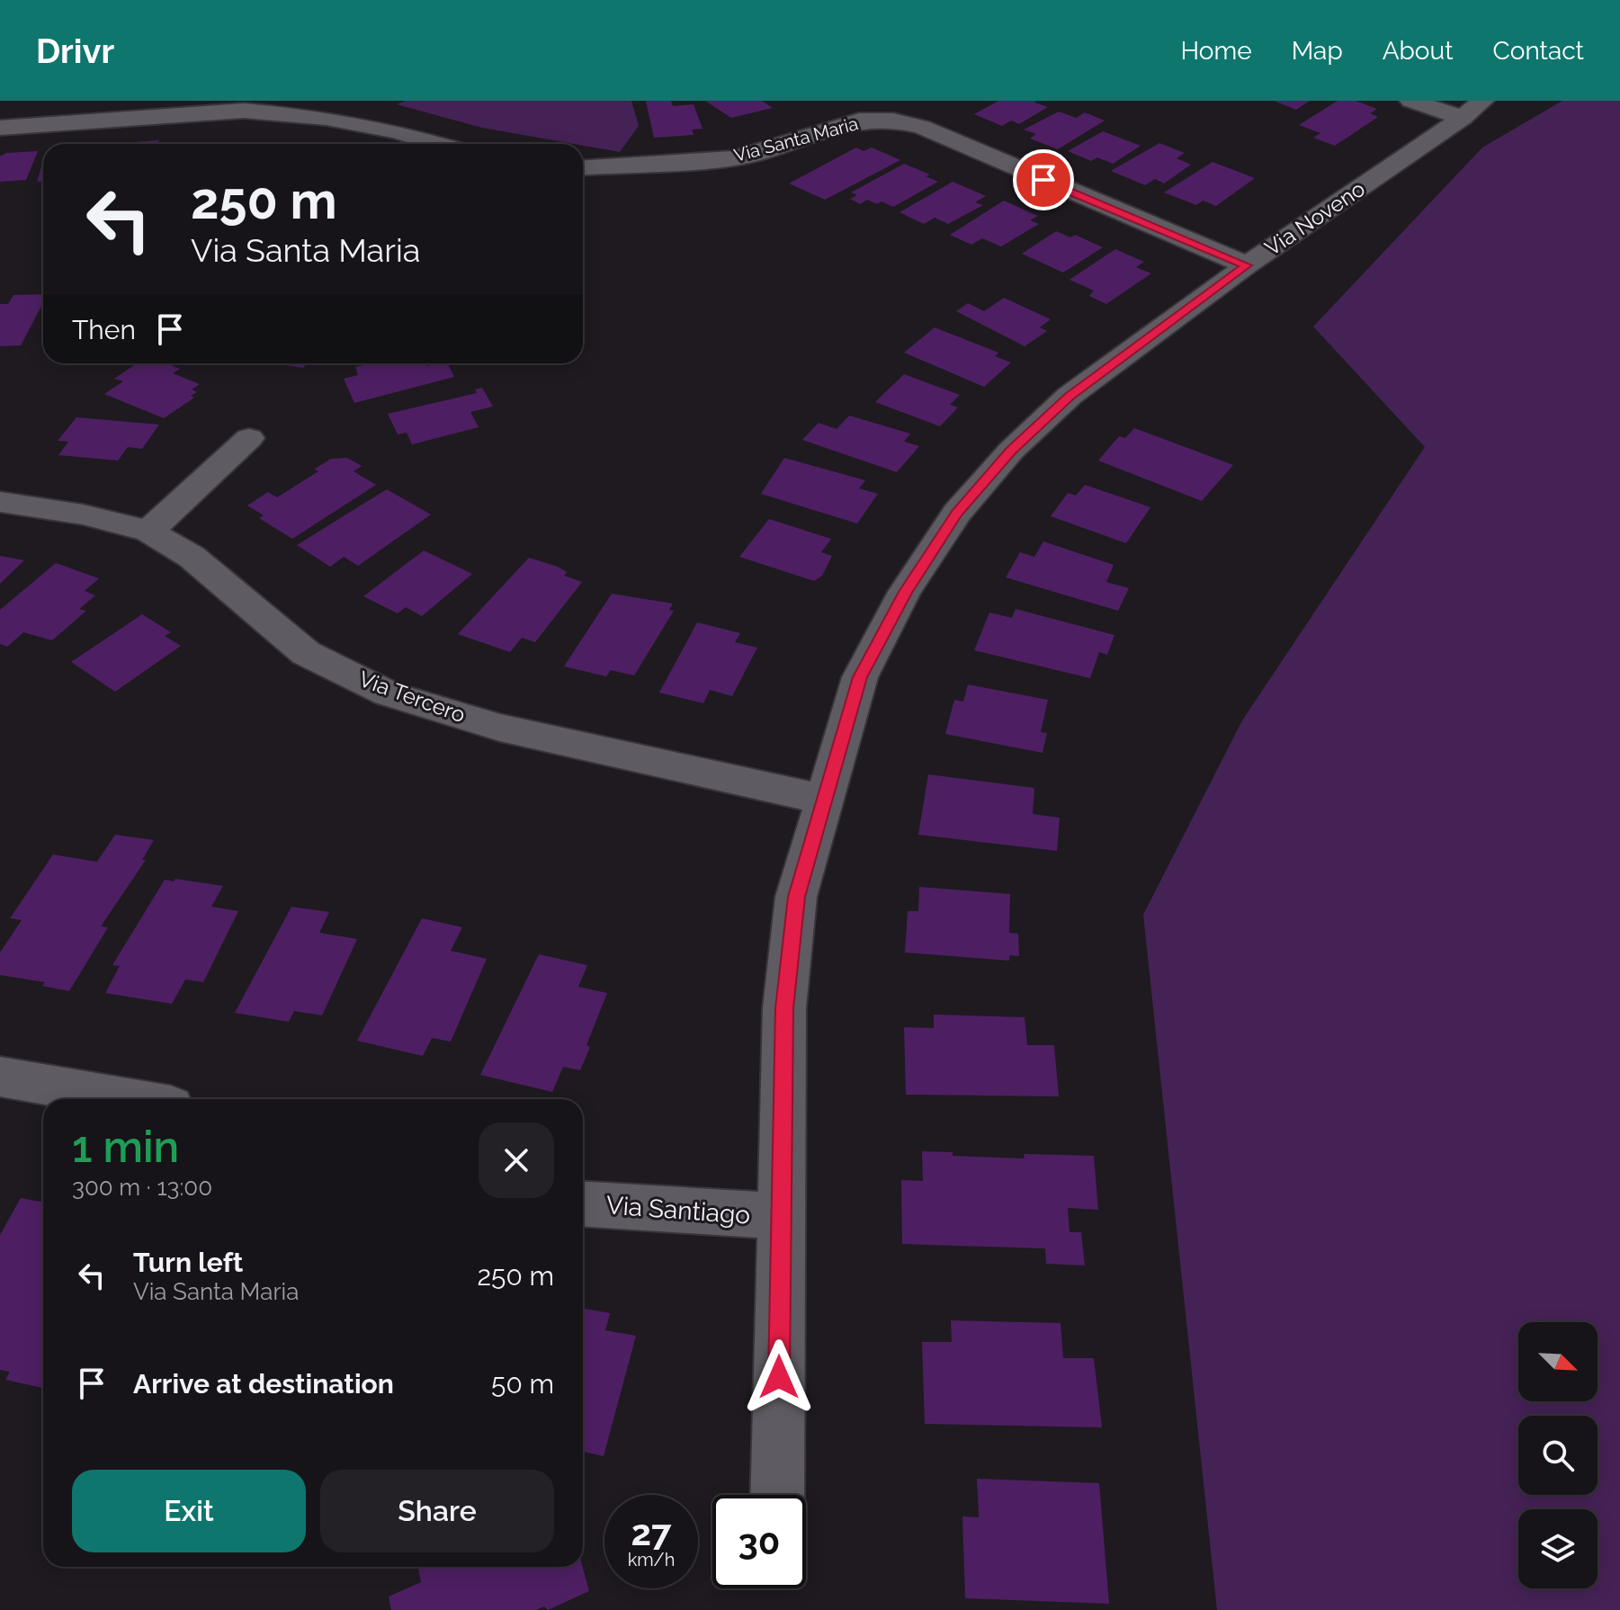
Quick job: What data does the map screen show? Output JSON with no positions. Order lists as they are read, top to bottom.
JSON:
{
  "streets": {
    "street": [
      "Via Santa Maria",
      "Via Noveno",
      "Via Tercero",
      "Via Santiago"
    ]
  },
  "crossings": [
    ["Via Santa Maria", "Via Noveno"],
    ["Via Noveno", "Via Tercero"],
    ["Via Noveno", "Via Santiago"]
  ],
  "north": "bottom right",
  "page": {
    "header": "Drivr",
    "nav": [
      "Home",
      "Map",
      "About",
      "Contact"
    ],
    "turn": ["250 m", "Via Santa Maria"],
    "then": "Then",
    "heading": ["1 min", "300 m · 13:00"],
    "list": [
      {
        "name": "Turn left",
        "note": "Via Santa Maria",
        "value": "250 m"
      },
      {
        "name": "Arrive at destination",
        "value": "50 m"
      }
    ],
    "buttons": ["Exit", "Share"],
    "speed": "27 km/h",
    "limit": "30"
  }
}
